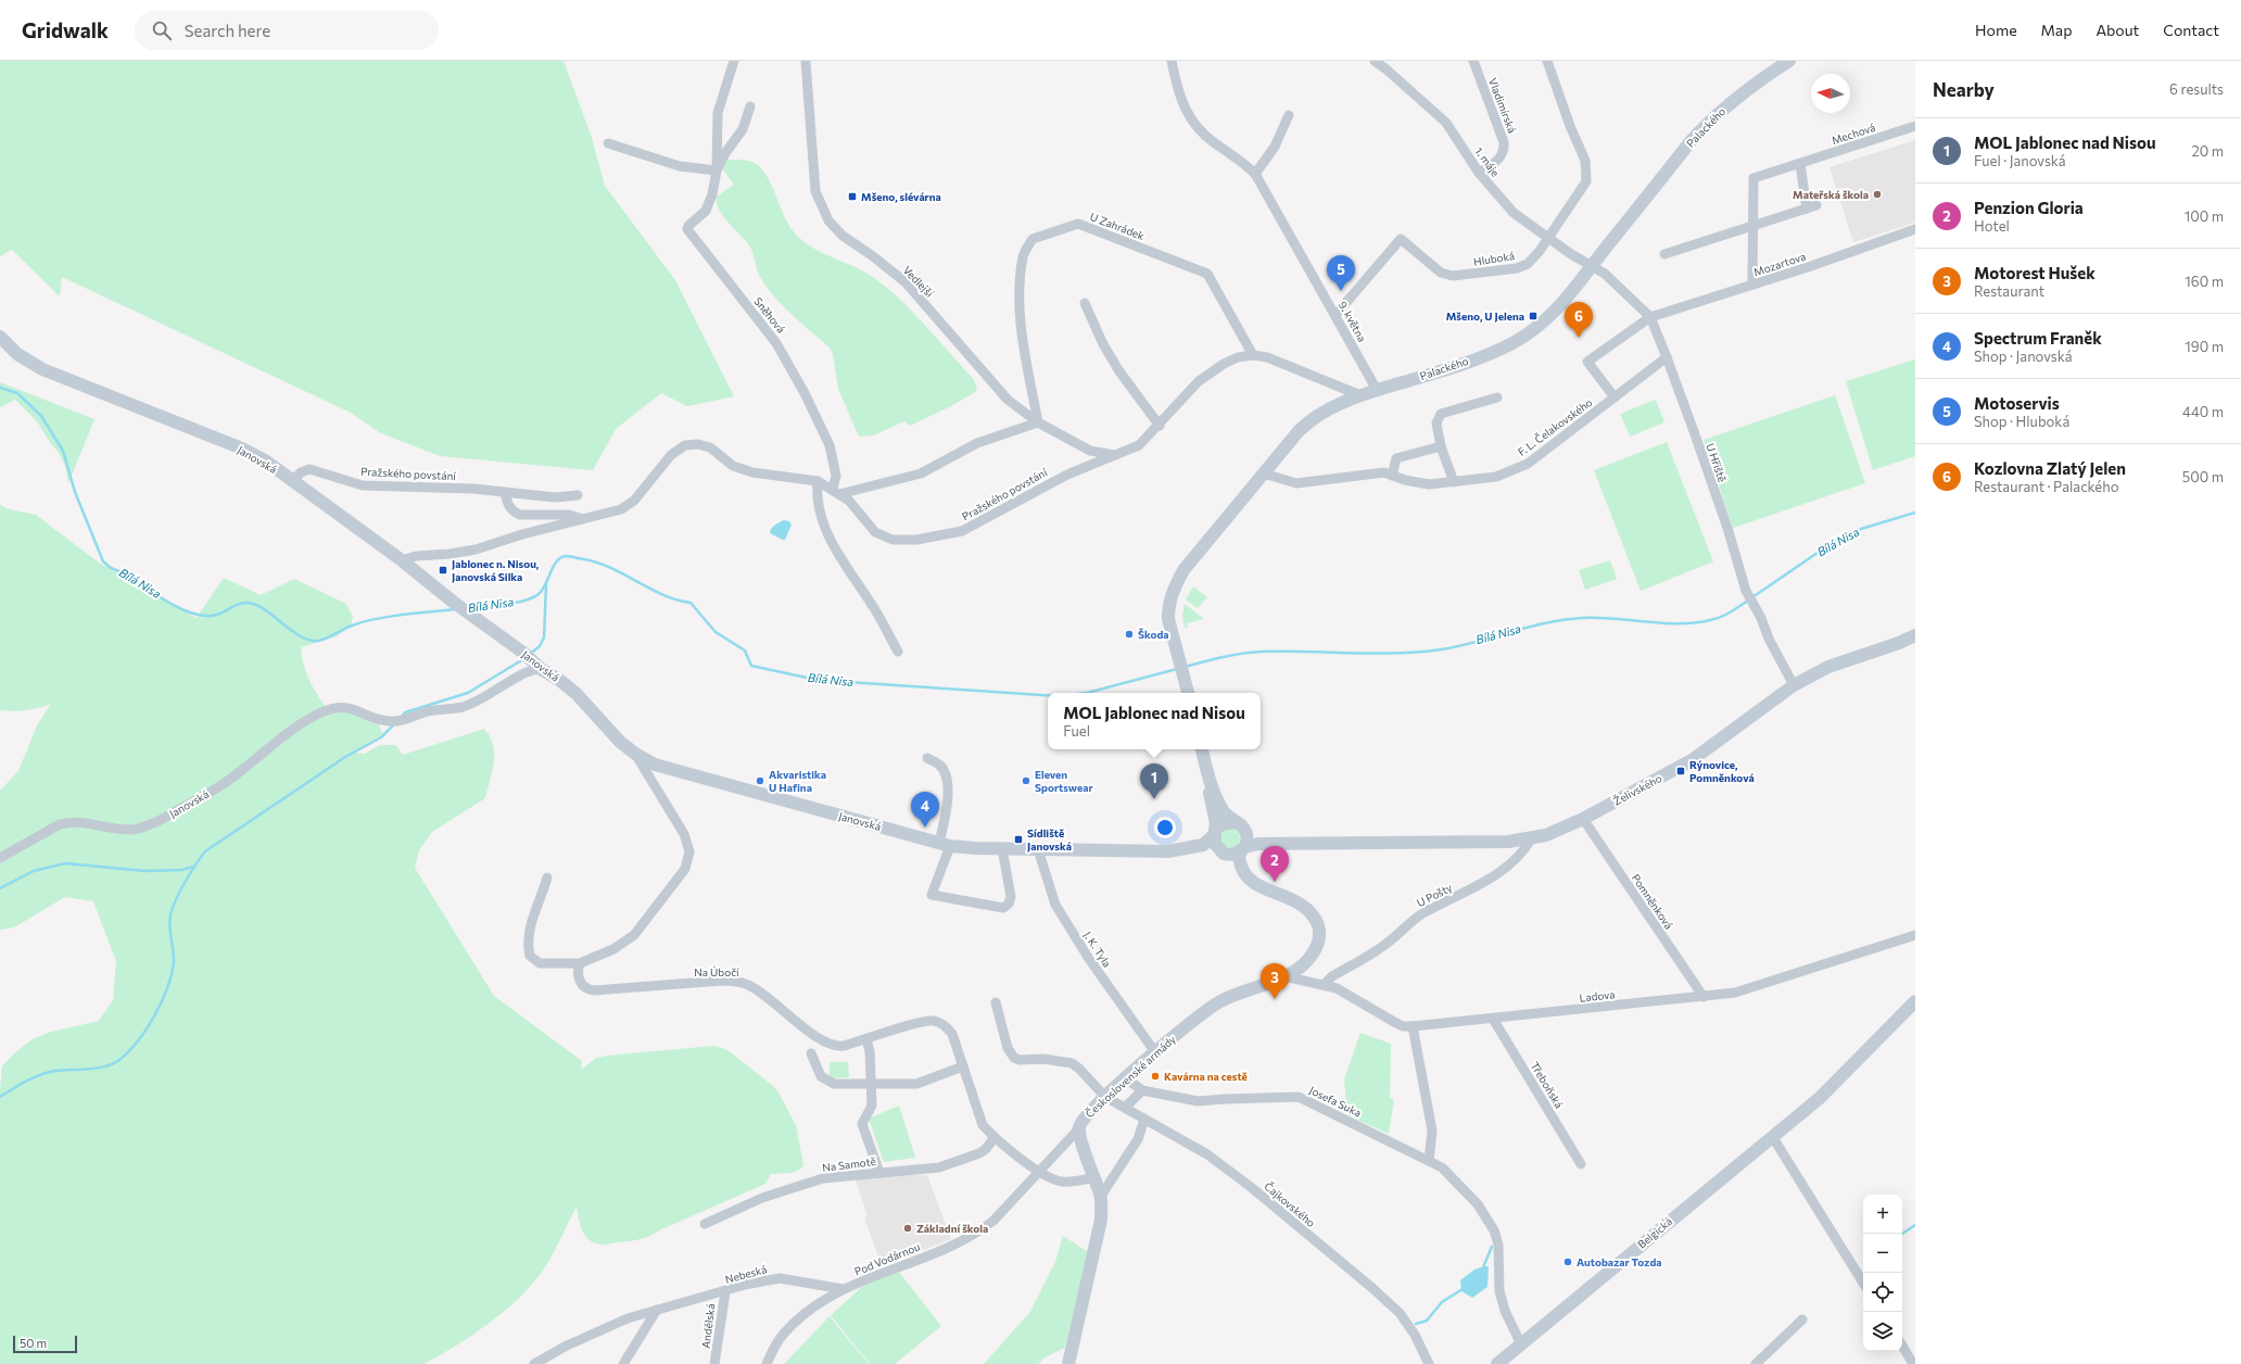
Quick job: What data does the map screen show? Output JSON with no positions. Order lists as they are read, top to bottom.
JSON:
{
  "streets": {
    "street": [
      "Vladimírská",
      "Palackého",
      "Mechová",
      "1. máje",
      "U Zahrádek",
      "Hluboká",
      "Mozartova",
      "Vedlejší",
      "Sněhová",
      "9. května",
      "F. L. Čelakovského",
      "Janovská",
      "U Hřiště",
      "Pražského povstání",
      "Želivského",
      "U Pošty",
      "Pomněnková",
      "J. K. Tyla",
      "Na Úbočí",
      "Ladova",
      "Československé armády",
      "Třeboňská",
      "Josefa Suka",
      "Na Samotě",
      "Čajkovského",
      "Belgická",
      "Pod Vodárnou",
      "Nebeská",
      "Andělská"
    ]
  },
  "crossings": [
    ["Vladimírská", "1. máje"],
    ["Palackého", "1. máje"],
    ["Palackého", "9. května"],
    ["Palackého", "F. L. Čelakovského"],
    ["Palackého", "U Hřiště"],
    ["Palackého", "Pražského povstání"],
    ["Mechová", "Mozartova"],
    ["1. máje", "Hluboká"],
    ["1. máje", "U Hřiště"],
    ["U Zahrádek", "Vedlejší"],
    ["U Zahrádek", "Pražského povstání"],
    ["Hluboká", "9. května"],
    ["Mozartova", "F. L. Čelakovského"],
    ["Mozartova", "U Hřiště"],
    ["Vedlejší", "Pražského povstání"],
    ["Sněhová", "Pražského povstání"],
    ["F. L. Čelakovského", "U Hřiště"],
    ["Janovská", "Pražského povstání"],
    ["Janovská", "Želivského"],
    ["Janovská", "J. K. Tyla"],
    ["Janovská", "Československé armády"],
    ["U Hřiště", "Želivského"],
    ["Želivského", "U Pošty"],
    ["Želivského", "Pomněnková"],
    ["Želivského", "Československé armády"],
    ["U Pošty", "Ladova"],
    ["Pomněnková", "Ladova"],
    ["J. K. Tyla", "Československé armády"],
    ["Na Úbočí", "Československé armády"],
    ["Na Úbočí", "Na Samotě"],
    ["Na Úbočí", "Pod Vodárnou"],
    ["Ladova", "Československé armády"],
    ["Ladova", "Třeboňská"],
    ["Československé armády", "Josefa Suka"],
    ["Československé armády", "Čajkovského"],
    ["Československé armády", "Pod Vodárnou"],
    ["Josefa Suka", "Belgická"],
    ["Pod Vodárnou", "Nebeská"],
    ["Nebeská", "Andělská"]
  ],
  "water": ["Bílá Nisa"],
  "places": {
    "other": [
      "Mateřská škola",
      "Škoda",
      "Akvaristika U Hafina",
      "Eleven Sportswear",
      "Kavárna na cestě",
      "Základní škola",
      "Autobazar Tozda"
    ],
    "transit": [
      "Mšeno, slévárna",
      "Mšeno, U Jelena",
      "Jablonec n. Nisou, Janovská Silka",
      "Rýnovice, Pomněnková",
      "Sídliště Janovská"
    ]
  },
  "scale_bar": "50 m",
  "north": "left",
  "page": {
    "header": "Gridwalk",
    "search": "Search here",
    "nav": [
      "Home",
      "Map",
      "About",
      "Contact"
    ],
    "heading": ["Nearby", "6 results"],
    "list": [
      {
        "mark": "1",
        "name": "MOL Jablonec nad Nisou",
        "note": "Fuel · Janovská",
        "value": "20 m"
      },
      {
        "mark": "2",
        "name": "Penzion Gloria",
        "note": "Hotel",
        "value": "100 m"
      },
      {
        "mark": "3",
        "name": "Motorest Hušek",
        "note": "Restaurant",
        "value": "160 m"
      },
      {
        "mark": "4",
        "name": "Spectrum Franěk",
        "note": "Shop · Janovská",
        "value": "190 m"
      },
      {
        "mark": "5",
        "name": "Motoservis",
        "note": "Shop · Hluboká",
        "value": "440 m"
      },
      {
        "mark": "6",
        "name": "Kozlovna Zlatý Jelen",
        "note": "Restaurant · Palackého",
        "value": "500 m"
      }
    ],
    "pins": [
      "5",
      "6",
      "1",
      "4",
      "2",
      "3"
    ],
    "popup": ["MOL Jablonec nad Nisou", "Fuel"],
    "map_buttons": ["+", "−"],
    "scale": "50 m"
  }
}
